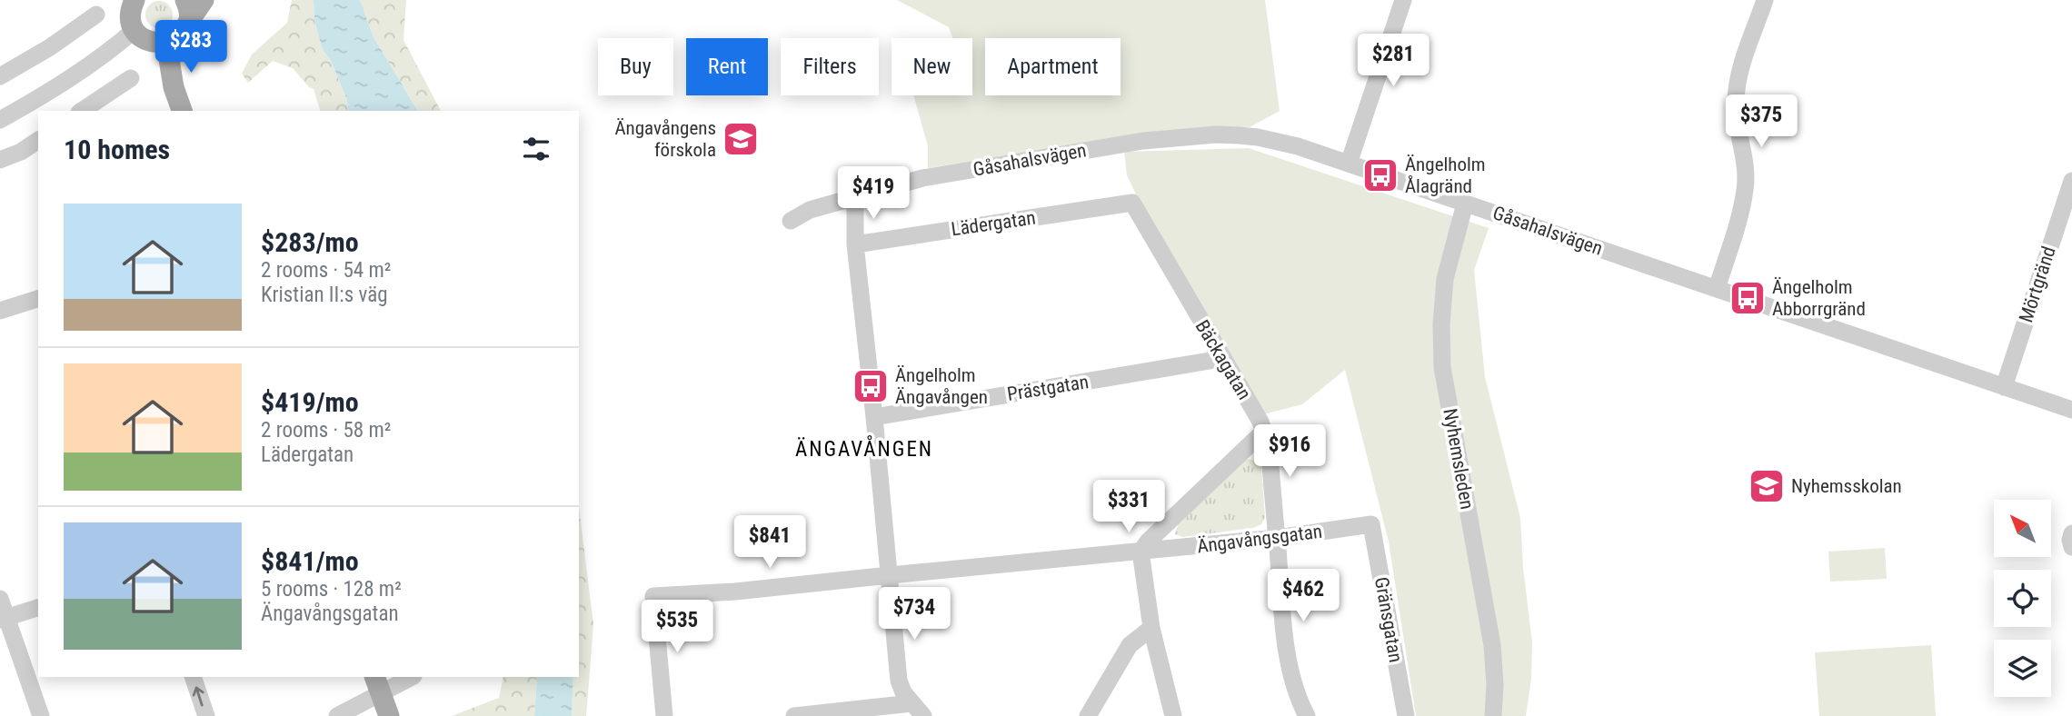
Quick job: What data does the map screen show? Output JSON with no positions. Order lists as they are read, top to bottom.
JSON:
{
  "streets": {
    "street": [
      "Gåsahalsvägen",
      "Lädergatan",
      "Mörtgränd",
      "Bäckagatan",
      "Prästgatan",
      "Nyhemsleden",
      "Ängavångsgatan",
      "Gränsgatan"
    ]
  },
  "crossings": [
    ["Gåsahalsvägen", "Mörtgränd"],
    ["Gåsahalsvägen", "Nyhemsleden"],
    ["Lädergatan", "Bäckagatan"],
    ["Bäckagatan", "Prästgatan"],
    ["Bäckagatan", "Ängavångsgatan"],
    ["Ängavångsgatan", "Gränsgatan"]
  ],
  "districts": ["ÄNGAVÅNGEN"],
  "places": {
    "school or university": ["Ängavångens förskola", "Nyhemsskolan"],
    "bus stop": ["Ängelholm Ålagränd", "Ängelholm Abborrgränd", "Ängelholm Ängavången"]
  },
  "north": "top left",
  "page": {
    "price": [
      "$283",
      "$281",
      "$375",
      "$419",
      "$916",
      "$331",
      "$841",
      "$462",
      "$734",
      "$535"
    ],
    "chip": [
      "Buy",
      "Rent",
      "Filters",
      "New",
      "Apartment"
    ],
    "heading": "10 homes",
    "list": [
      {
        "name": "$283/mo",
        "note": "2 rooms · 54 m² · Kristian II:s väg"
      },
      {
        "name": "$419/mo",
        "note": "2 rooms · 58 m² · Lädergatan"
      },
      {
        "name": "$841/mo",
        "note": "5 rooms · 128 m² · Ängavångsgatan"
      }
    ]
  }
}
